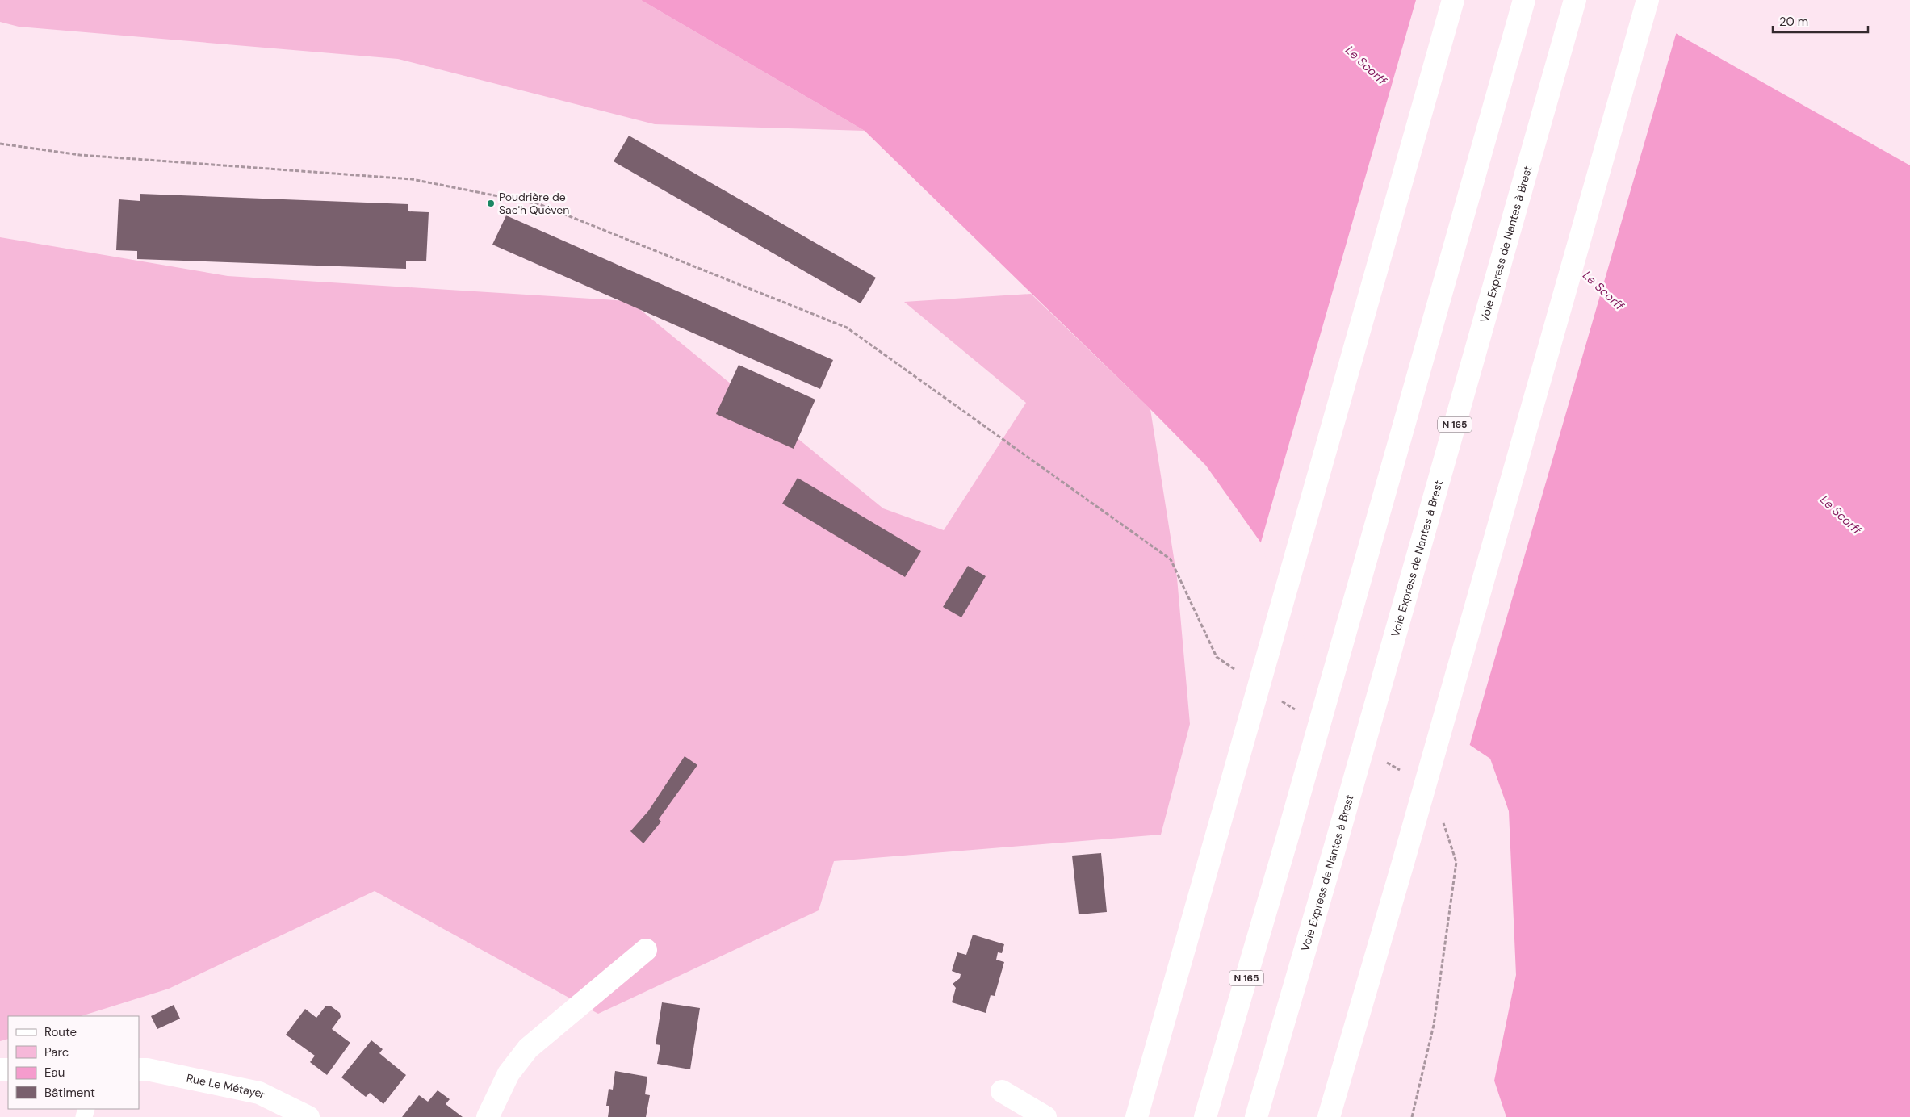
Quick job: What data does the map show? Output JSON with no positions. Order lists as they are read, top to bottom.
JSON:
{
  "streets": {
    "main road": ["Voie Express de Nantes à Brest", "N 165", "Rue Le Métayer"]
  },
  "water": ["Le Scorff"],
  "places": ["Poudrière de Sac'h Quéven"],
  "legend": [
    "Route",
    "Parc",
    "Eau",
    "Bâtiment"
  ],
  "scale_bar": "20 m"
}
